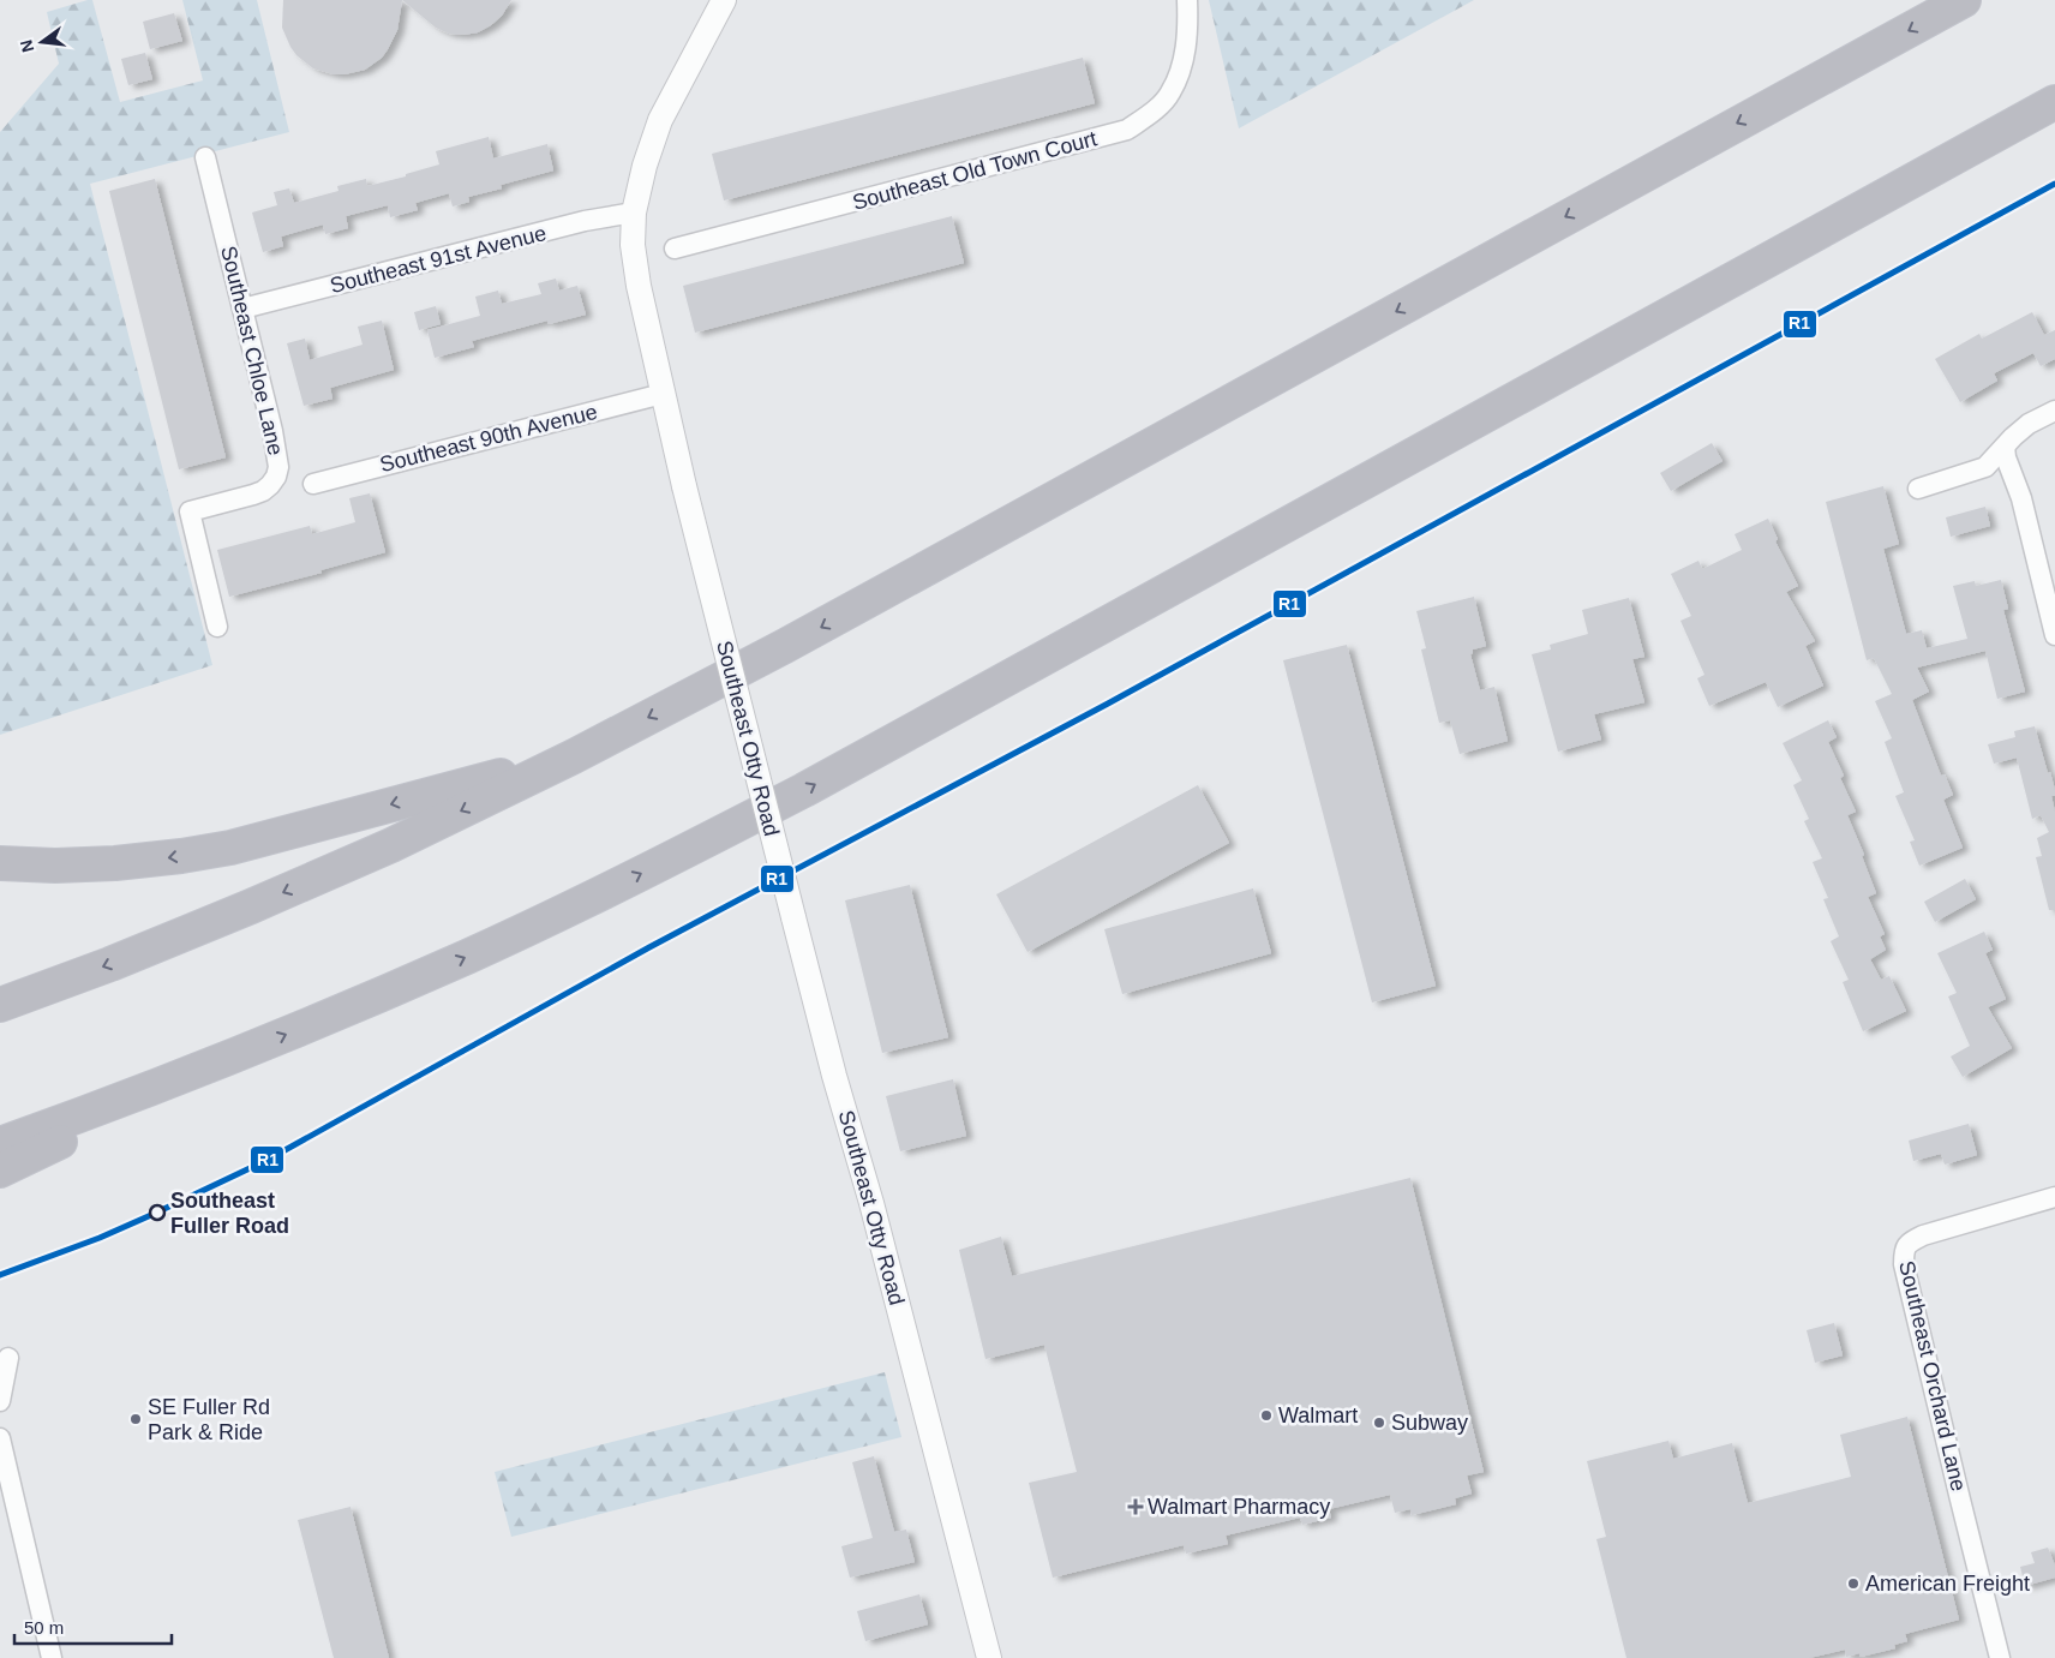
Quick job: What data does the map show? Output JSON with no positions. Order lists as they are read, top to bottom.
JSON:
{
  "streets": {
    "street": [
      "Southeast Old Town Court",
      "Southeast 91st Avenue",
      "Southeast Chloe Lane",
      "Southeast 90th Avenue",
      "Southeast Otty Road",
      "Southeast Orchard Lane"
    ]
  },
  "crossings": [
    ["Southeast 91st Avenue", "Southeast Chloe Lane"],
    ["Southeast 91st Avenue", "Southeast Otty Road"],
    ["Southeast 90th Avenue", "Southeast Otty Road"]
  ],
  "places": {
    "other": [
      "Southeast Fuller Road",
      "Walmart",
      "SE Fuller Rd Park & Ride",
      "Subway",
      "American Freight"
    ],
    "health": ["Walmart Pharmacy"]
  },
  "lines": ["transit line R1"],
  "scale_bar": "50 m",
  "north": "left"
}
